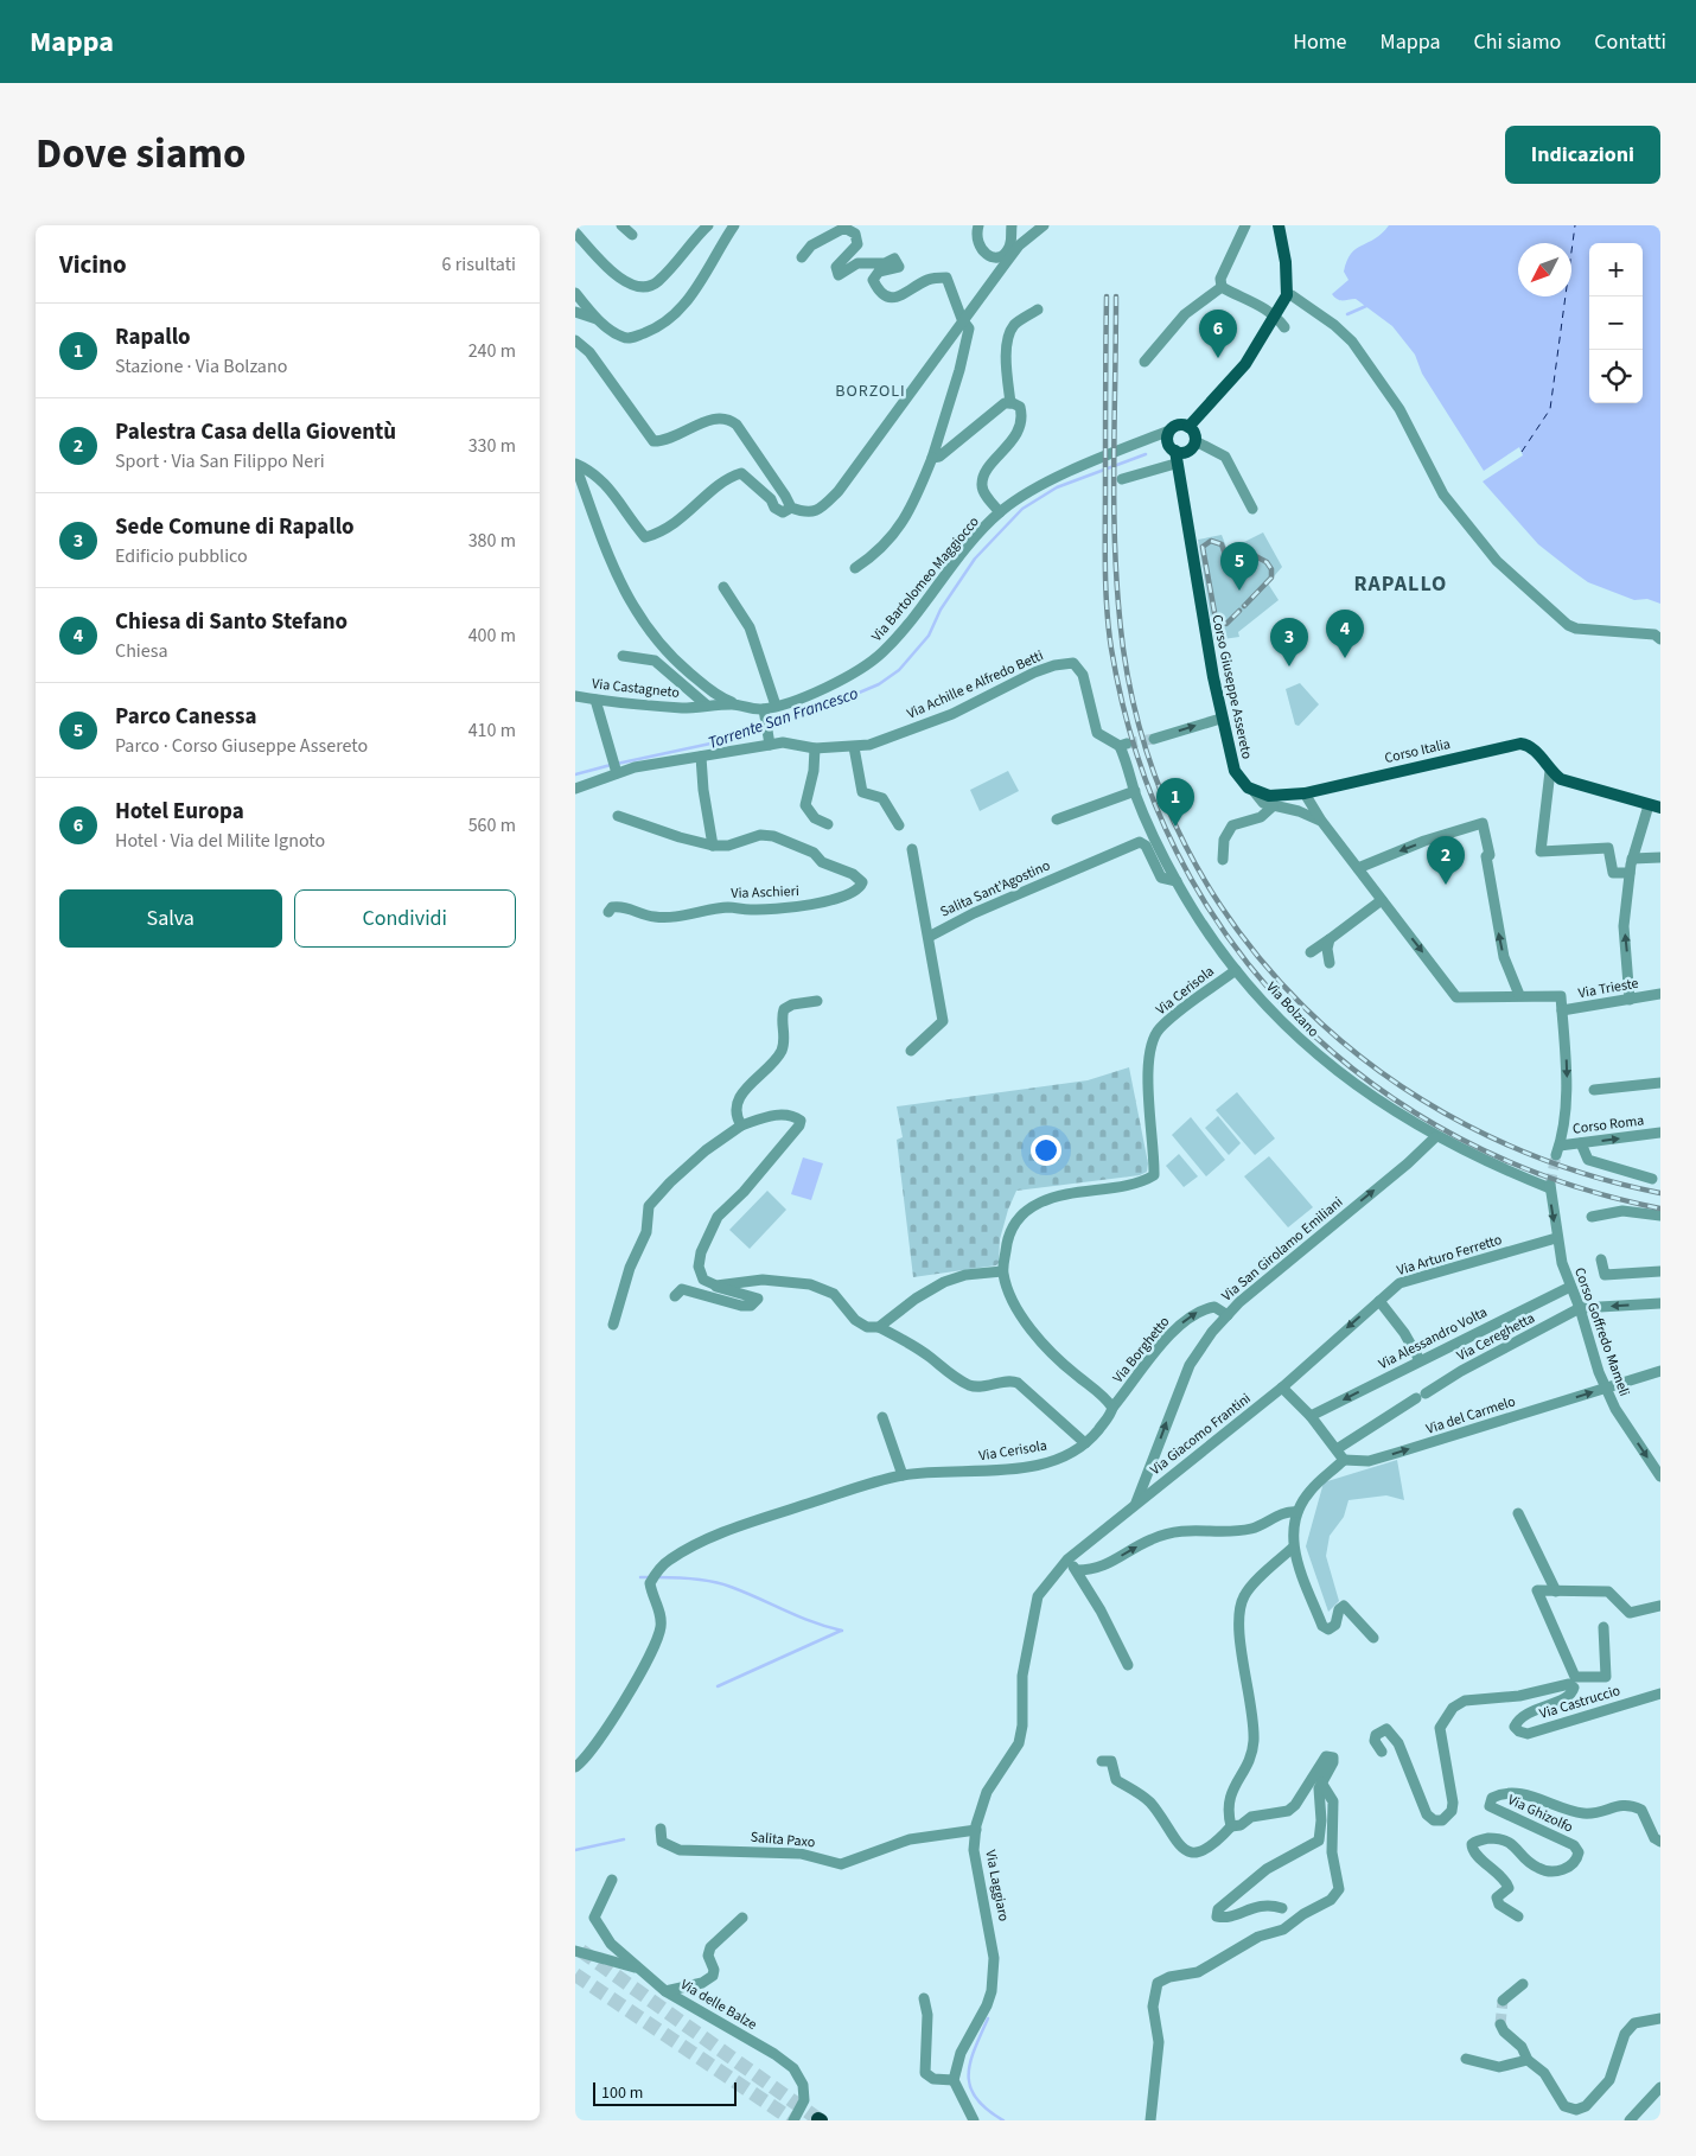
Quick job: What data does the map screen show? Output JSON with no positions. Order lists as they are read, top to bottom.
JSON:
{
  "streets": {
    "main road": ["Corso Giuseppe Assereto", "Corso Italia"],
    "street": [
      "Via Bartolomeo Maggiocco",
      "Via Achille e Alfredo Betti",
      "Via Castagneto",
      "Salita Sant'Agostino",
      "Via Aschieri",
      "Via Trieste",
      "Via Cerisola",
      "Via Bolzano",
      "Corso Roma",
      "Via San Girolamo Emiliani",
      "Via Arturo Ferretto",
      "Corso Goffredo Mameli",
      "Via Cereghetta",
      "Via Alessandro Volta",
      "Via Borghetto",
      "Via del Carmelo",
      "Via Giacomo Frantini",
      "Via Castruccio",
      "Via Ghizolfo",
      "Salita Paxo",
      "Via Laggiaro",
      "Via delle Balze"
    ]
  },
  "crossings": [
    ["Via Bartolomeo Maggiocco", "Corso Giuseppe Assereto"],
    ["Via Bartolomeo Maggiocco", "Via Castagneto"],
    ["Via Achille e Alfredo Betti", "Via Bolzano"],
    ["Corso Giuseppe Assereto", "Corso Italia"],
    ["Salita Sant'Agostino", "Via Bolzano"],
    ["Via Trieste", "Corso Roma"],
    ["Via Cerisola", "Via Bolzano"],
    ["Via Cerisola", "Via Borghetto"],
    ["Via Bolzano", "Via San Girolamo Emiliani"],
    ["Via Bolzano", "Corso Goffredo Mameli"],
    ["Via San Girolamo Emiliani", "Via Borghetto"],
    ["Via San Girolamo Emiliani", "Via Giacomo Frantini"],
    ["Via San Girolamo Emiliani", "Via Laggiaro"],
    ["Via Arturo Ferretto", "Corso Goffredo Mameli"],
    ["Via Arturo Ferretto", "Via Giacomo Frantini"],
    ["Corso Goffredo Mameli", "Via Cereghetta"],
    ["Corso Goffredo Mameli", "Via Alessandro Volta"],
    ["Corso Goffredo Mameli", "Via del Carmelo"],
    ["Via Giacomo Frantini", "Via Laggiaro"],
    ["Salita Paxo", "Via Laggiaro"]
  ],
  "one_way": [
    "Via San Girolamo Emiliani",
    "Via Arturo Ferretto",
    "Corso Goffredo Mameli",
    "Via Alessandro Volta",
    "Via Borghetto",
    "Via del Carmelo"
  ],
  "districts": ["BORZOLI", "RAPALLO"],
  "water": ["Torrente San Francesco"],
  "scale_bar": "100 m",
  "north": "bottom left",
  "page": {
    "header": "Mappa",
    "nav": [
      "Home",
      "Mappa",
      "Chi siamo",
      "Contatti"
    ],
    "title": "Dove siamo",
    "buttons": [
      "Indicazioni",
      ["Salva", "Condividi"]
    ],
    "heading": ["Vicino", "6 risultati"],
    "map_buttons": ["+", "−"],
    "list": [
      {
        "mark": "1",
        "name": "Rapallo",
        "note": "Stazione · Via Bolzano",
        "value": "240 m"
      },
      {
        "mark": "2",
        "name": "Palestra Casa della Gioventù",
        "note": "Sport · Via San Filippo Neri",
        "value": "330 m"
      },
      {
        "mark": "3",
        "name": "Sede Comune di Rapallo",
        "note": "Edificio pubblico",
        "value": "380 m"
      },
      {
        "mark": "4",
        "name": "Chiesa di Santo Stefano",
        "note": "Chiesa",
        "value": "400 m"
      },
      {
        "mark": "5",
        "name": "Parco Canessa",
        "note": "Parco · Corso Giuseppe Assereto",
        "value": "410 m"
      },
      {
        "mark": "6",
        "name": "Hotel Europa",
        "note": "Hotel · Via del Milite Ignoto",
        "value": "560 m"
      }
    ],
    "pins": [
      "6",
      "5",
      "4",
      "3",
      "1",
      "2"
    ],
    "scale": "100 m"
  }
}
